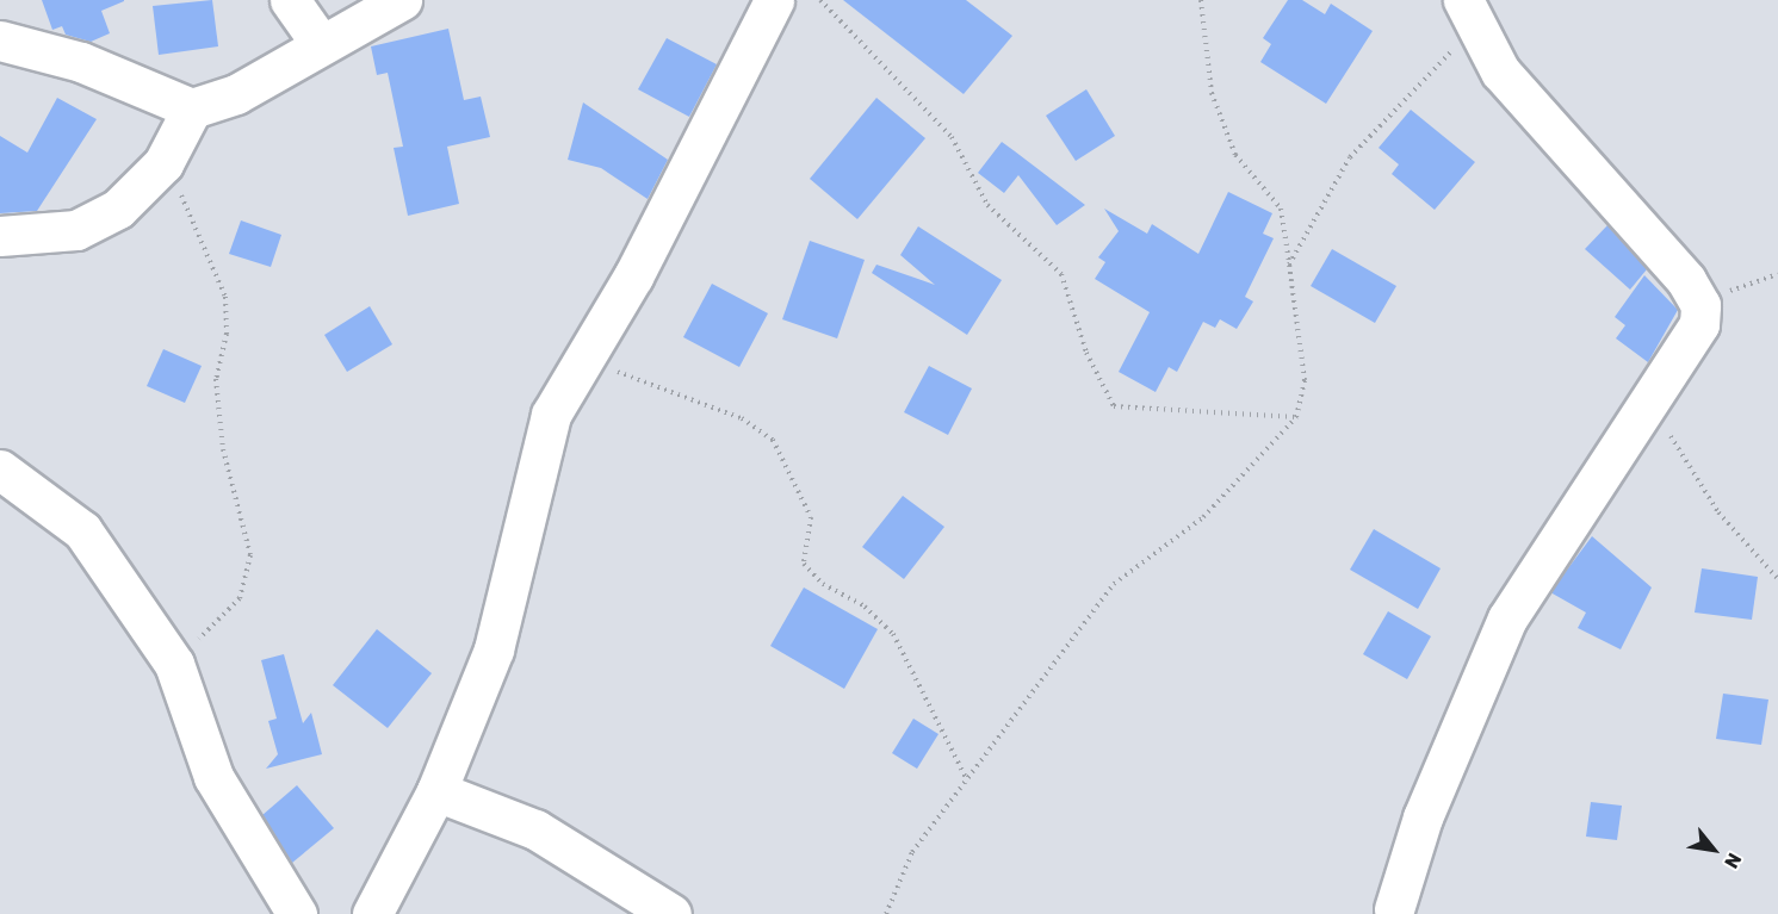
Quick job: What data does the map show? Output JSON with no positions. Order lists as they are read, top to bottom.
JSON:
{
  "north": "bottom right"
}
